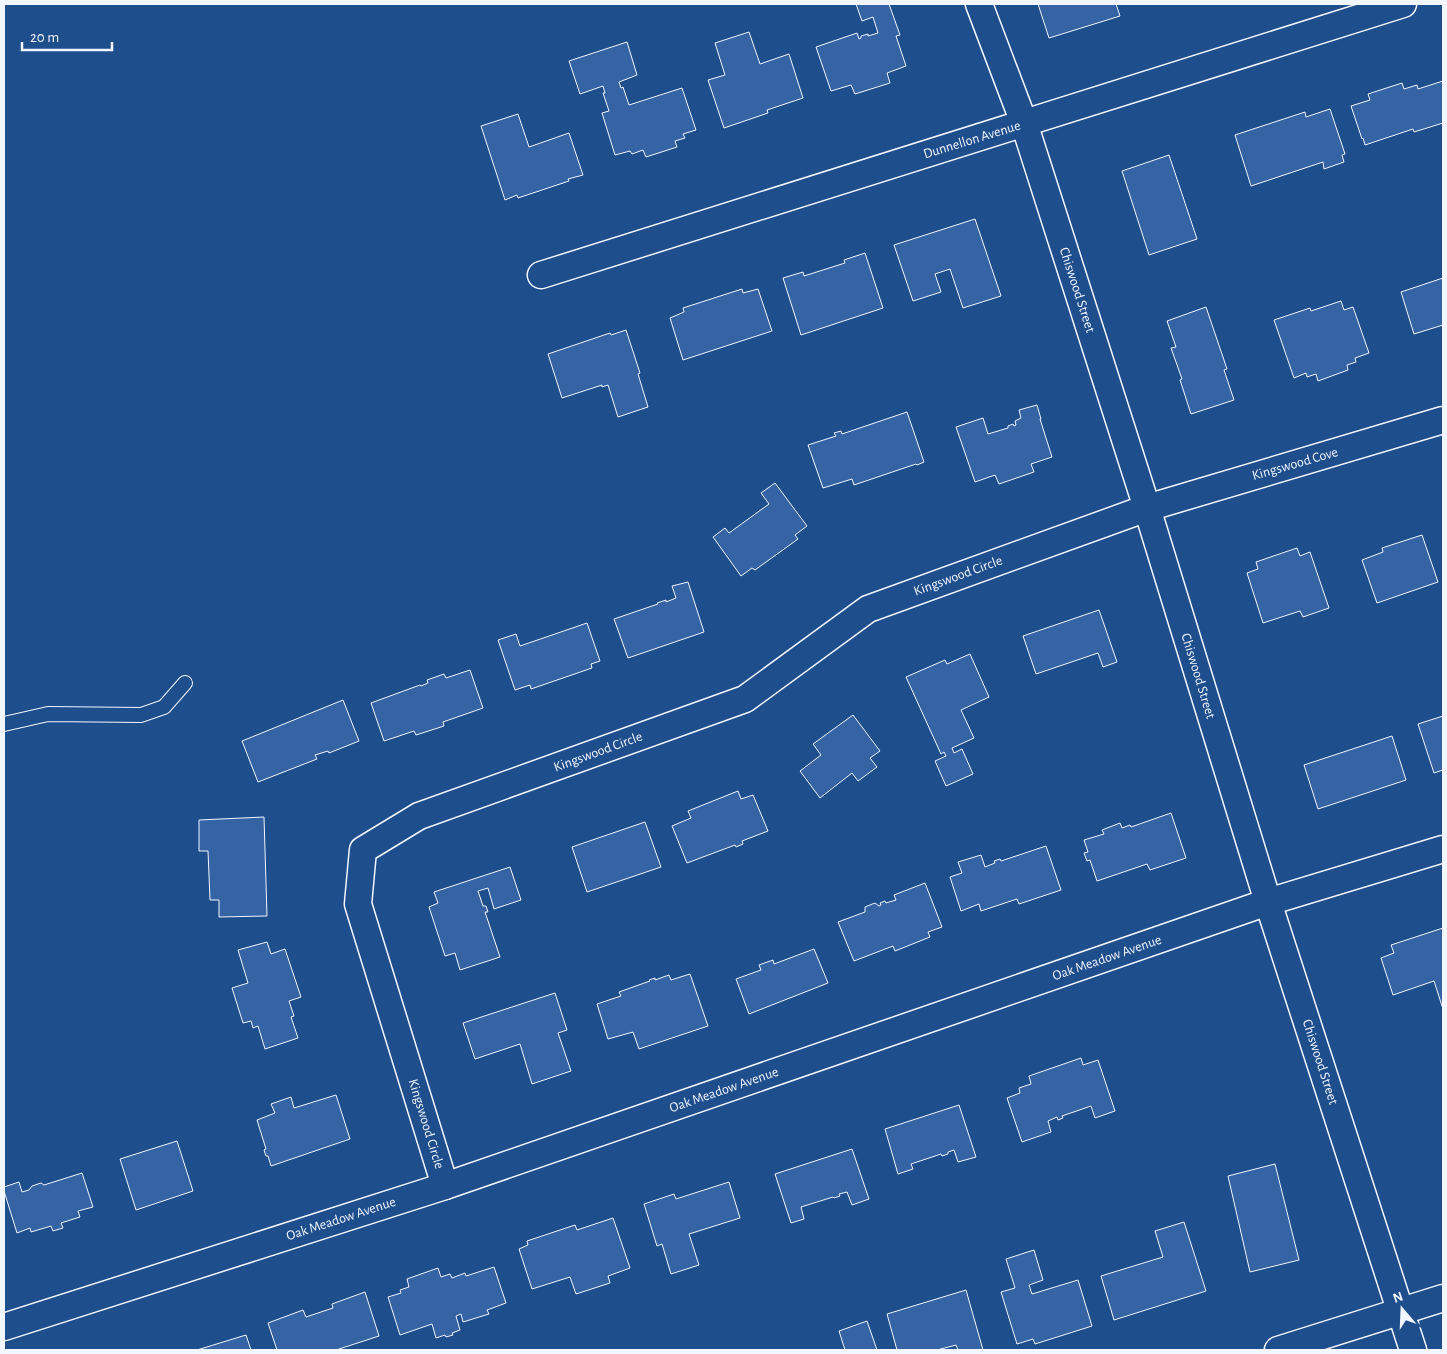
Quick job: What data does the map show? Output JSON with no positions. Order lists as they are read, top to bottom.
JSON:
{
  "streets": {
    "street": [
      "Dunnellon Avenue",
      "Chiswood Street",
      "Kingswood Cove",
      "Kingswood Circle",
      "Oak Meadow Avenue"
    ]
  },
  "crossings": [
    ["Dunnellon Avenue", "Chiswood Street"],
    ["Chiswood Street", "Kingswood Cove"],
    ["Chiswood Street", "Kingswood Circle"],
    ["Chiswood Street", "Oak Meadow Avenue"],
    ["Kingswood Cove", "Kingswood Circle"],
    ["Kingswood Circle", "Oak Meadow Avenue"]
  ],
  "scale_bar": "20 m",
  "north": "top"
}
